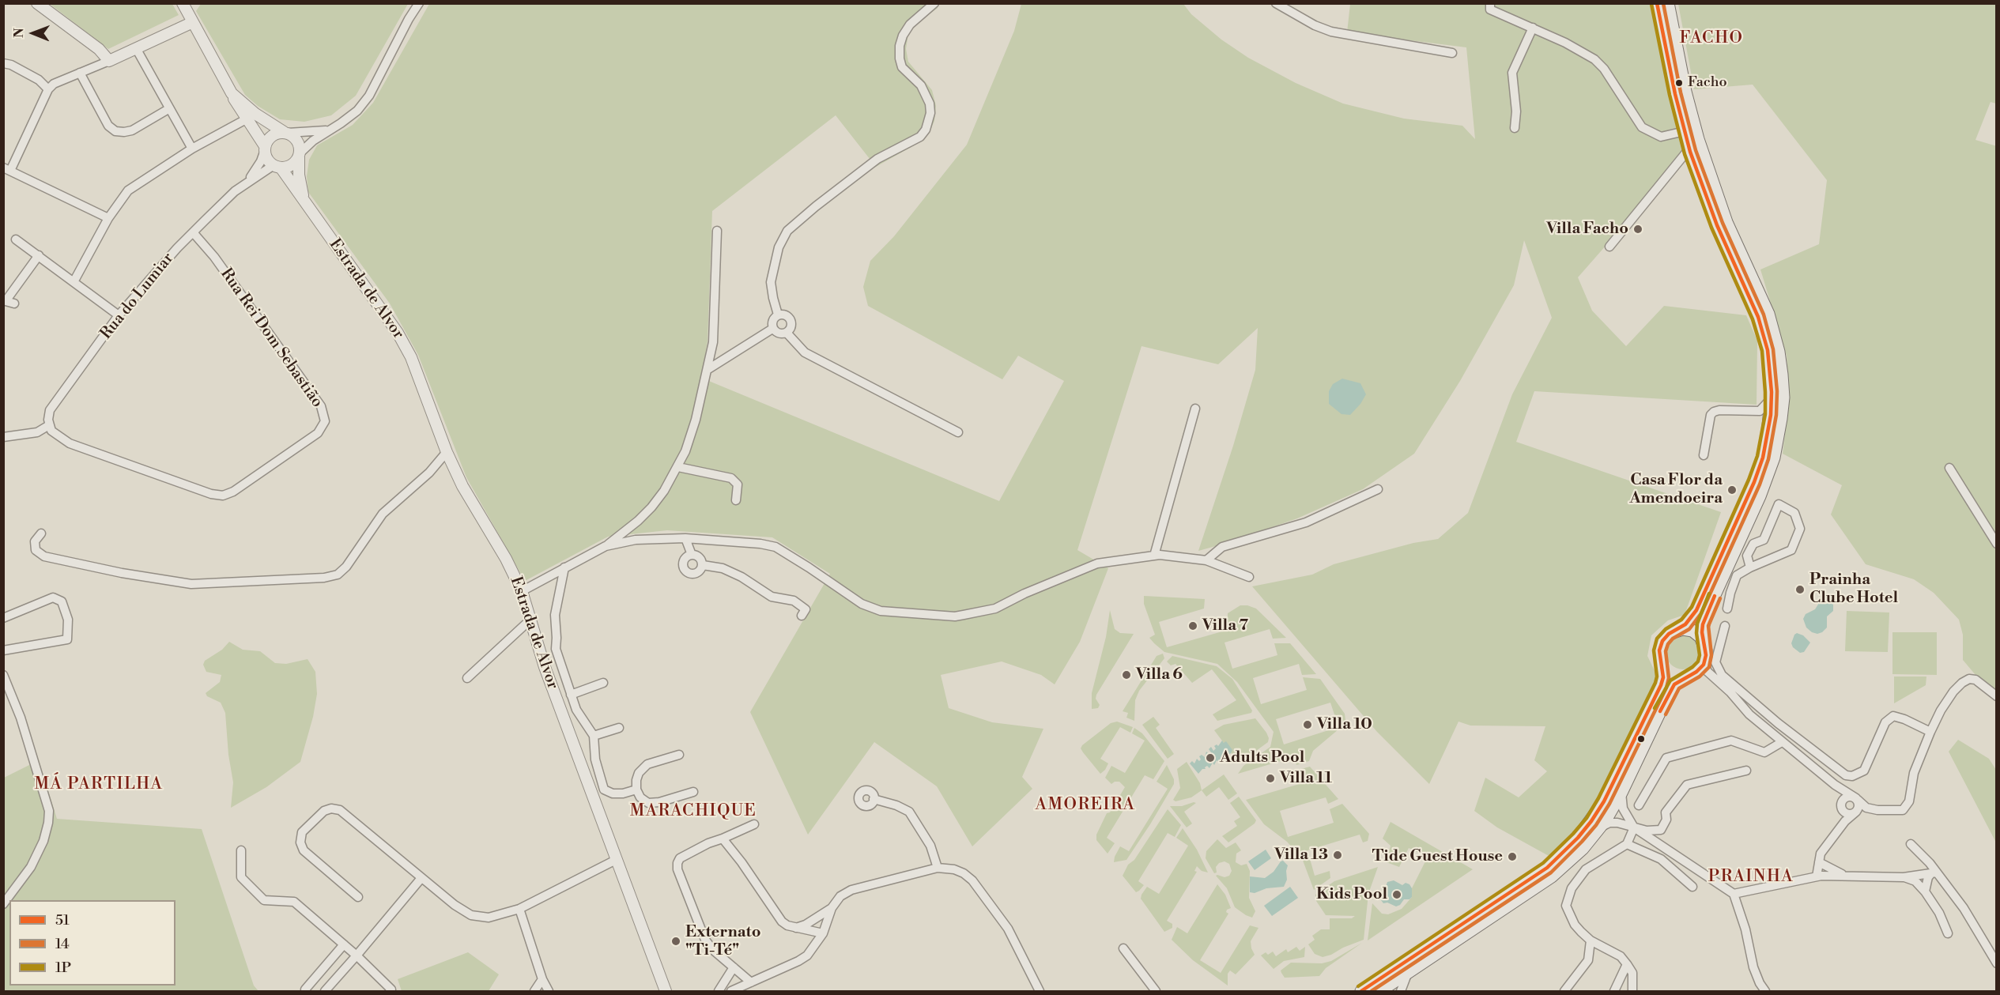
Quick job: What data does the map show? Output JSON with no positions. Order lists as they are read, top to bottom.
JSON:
{
  "streets": {
    "street": ["Estrada de Alvor", "Rua do Lumiar", "Rua Rei Dom Sebastião"]
  },
  "crossings": [
    ["Rua do Lumiar", "Rua Rei Dom Sebastião"]
  ],
  "districts": [
    "FACHO",
    "MÁ PARTILHA",
    "AMOREIRA",
    "MARACHIQUE",
    "PRAINHA"
  ],
  "places": [
    "Facho",
    "Villa Facho",
    "Casa Flor da Amendoeira",
    "Prainha Clube Hotel",
    "Villa 7",
    "Villa 6",
    "Villa 10",
    "Adults Pool",
    "Villa 11",
    "Villa 13",
    "Tide Guest House",
    "Kids Pool",
    "Externato \"Ti-Té\""
  ],
  "lines": ["transit line 51", "transit line 14", "transit line 1P"],
  "legend": ["51", "14", "1P"],
  "north": "left"
}
